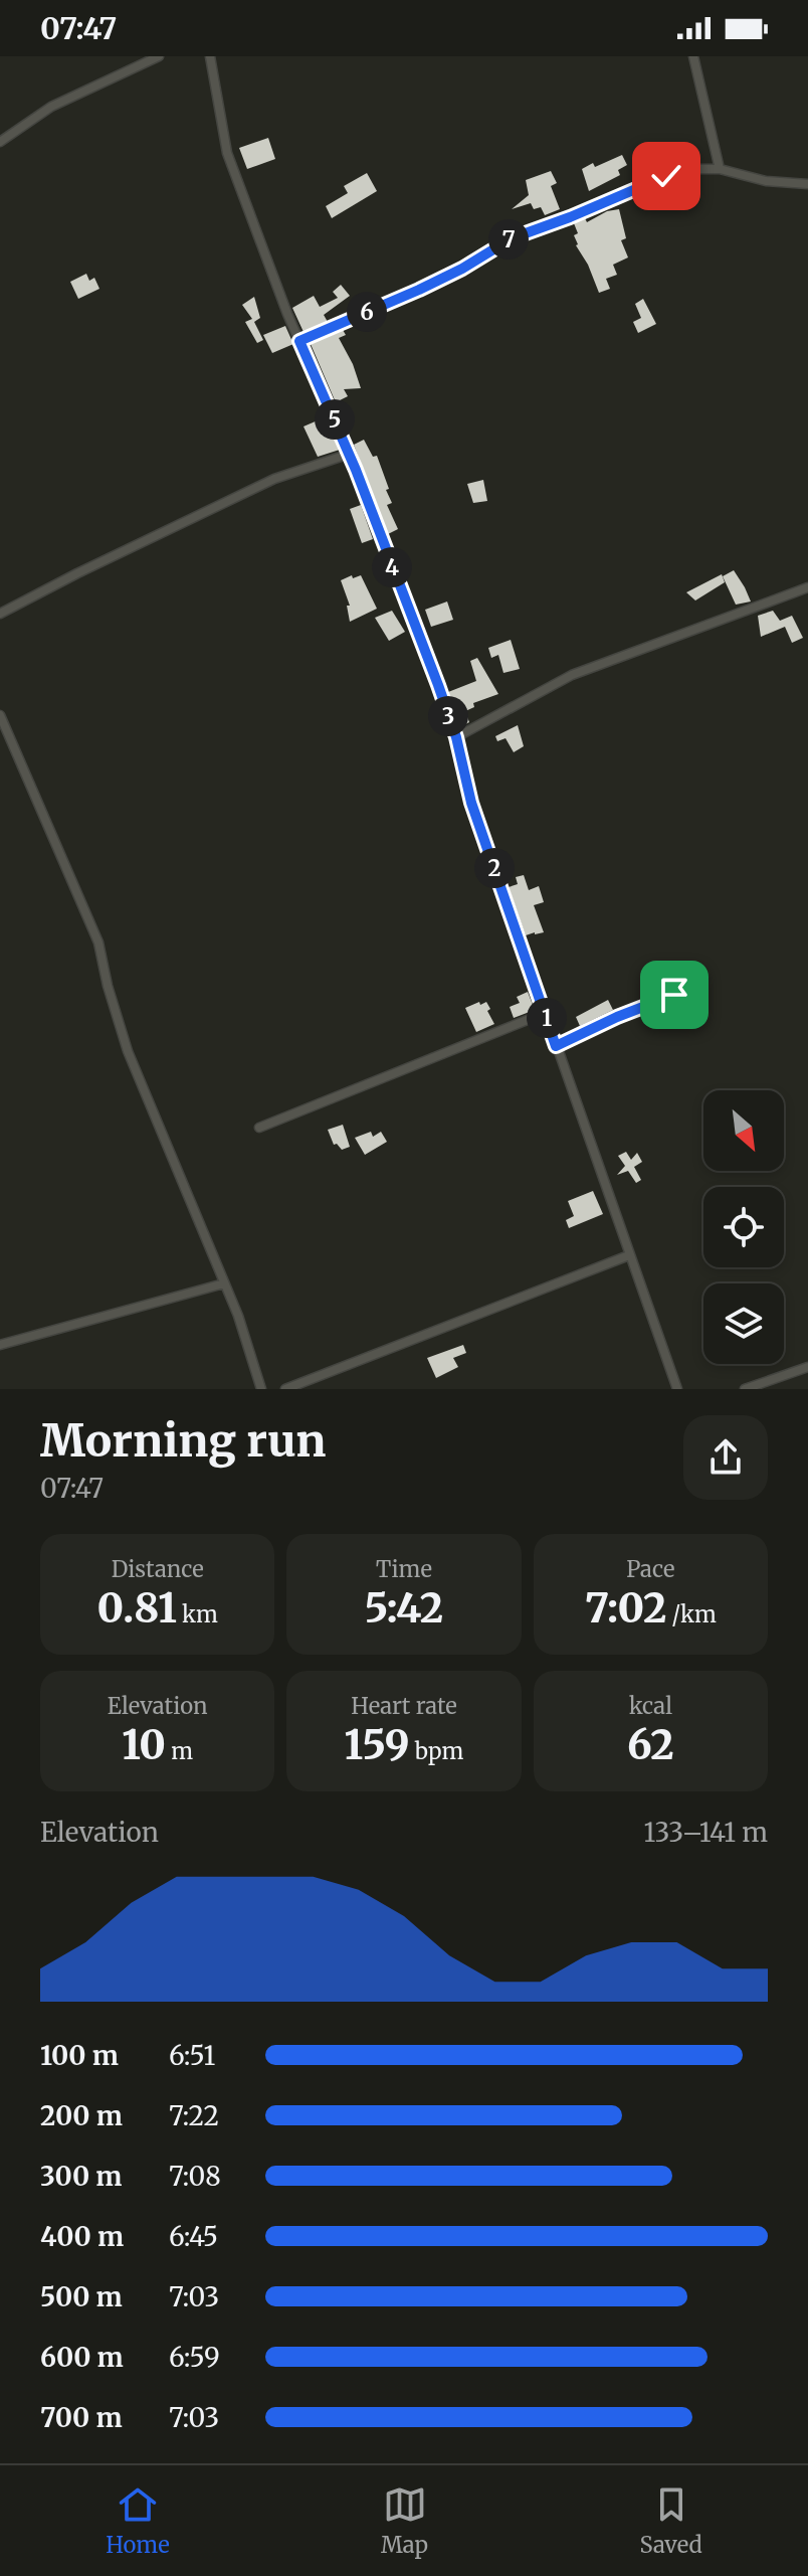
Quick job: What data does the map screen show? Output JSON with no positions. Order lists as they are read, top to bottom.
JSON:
{
  "north": "bottom right",
  "page": {
    "status": "07:47",
    "pins": [
      "7",
      "6",
      "5",
      "4",
      "3",
      "2",
      "1"
    ],
    "heading": ["Morning run", "07:47"],
    "stats": [
      ["Distance", "0.81 km"],
      ["Time", "5:42"],
      ["Pace", "7:02 /km"],
      ["Elevation", "10 m"],
      ["Heart rate", "159 bpm"],
      ["kcal", "62"]
    ],
    "chart": ["Elevation", "133–141 m"],
    "list": [
      {
        "name": "100 m",
        "note": "6:51"
      },
      {
        "name": "200 m",
        "note": "7:22"
      },
      {
        "name": "300 m",
        "note": "7:08"
      },
      {
        "name": "400 m",
        "note": "6:45"
      },
      {
        "name": "500 m",
        "note": "7:03"
      },
      {
        "name": "600 m",
        "note": "6:59"
      },
      {
        "name": "700 m",
        "note": "7:03"
      }
    ],
    "tabs": ["Home", "Map", "Saved"]
  }
}
